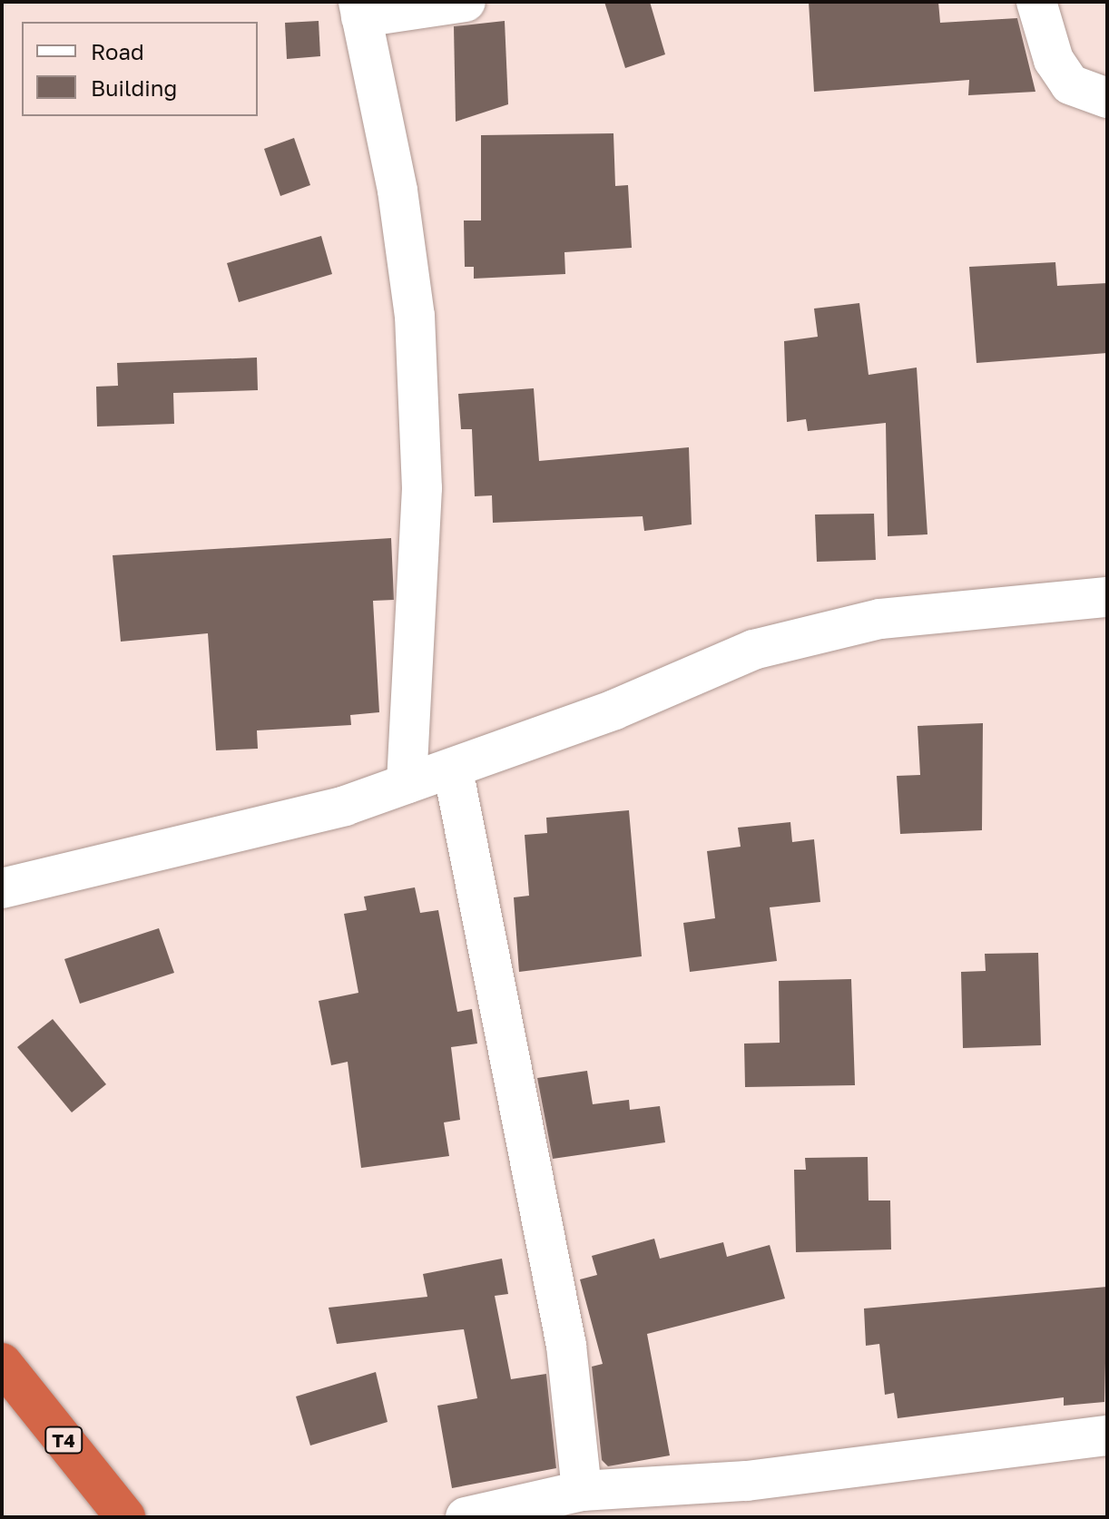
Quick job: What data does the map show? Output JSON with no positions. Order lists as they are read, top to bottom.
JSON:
{
  "streets": {
    "highway": ["T4"]
  },
  "legend": ["Road", "Building"]
}
